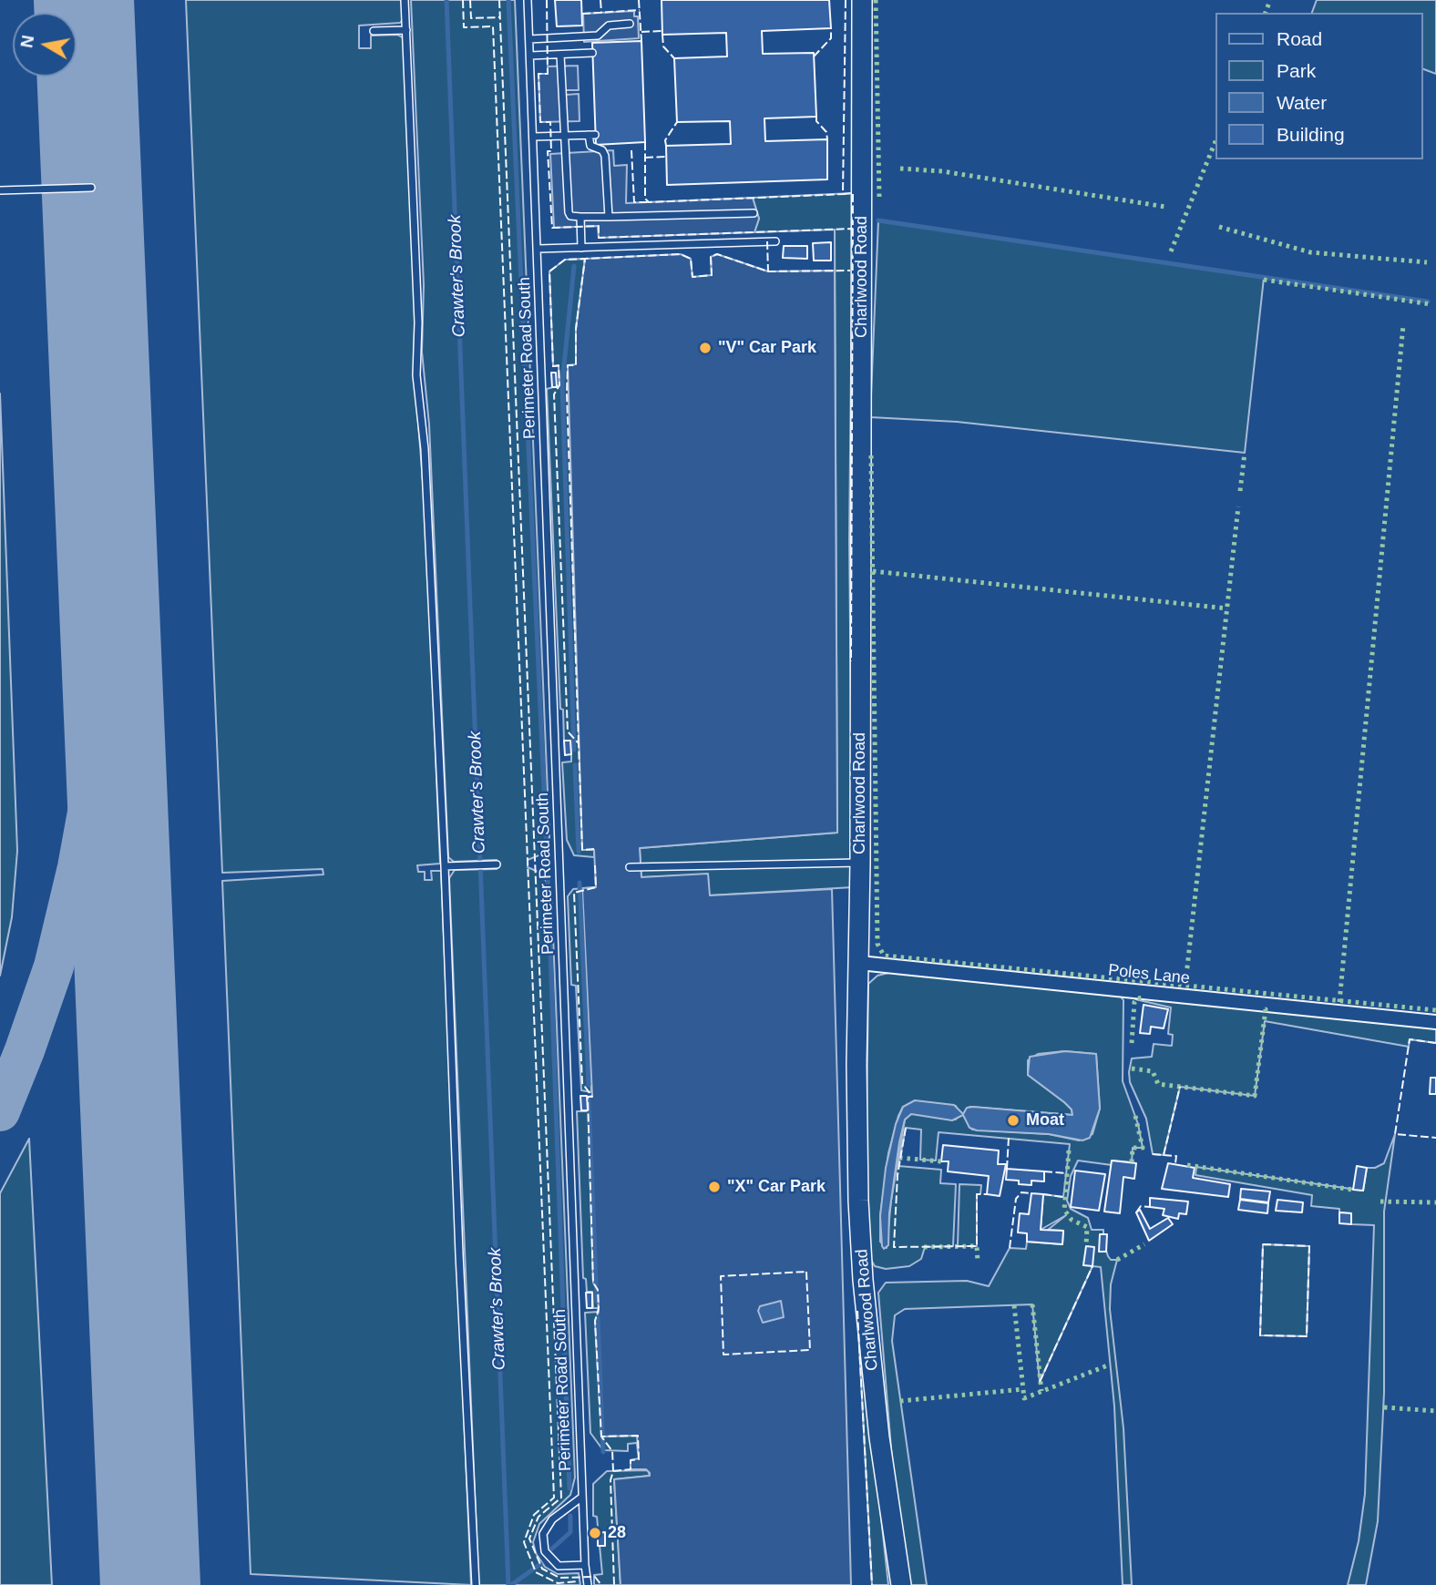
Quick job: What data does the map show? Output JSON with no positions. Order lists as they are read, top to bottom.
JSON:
{
  "streets": {
    "street": ["Charlwood Road", "Poles Lane"],
    "lane": ["Perimeter Road South"]
  },
  "crossings": [
    ["Charlwood Road", "Poles Lane"]
  ],
  "water": ["Crawter's Brook"],
  "places": [
    "\"V\" Car Park",
    "Moat",
    "\"X\" Car Park",
    "28"
  ],
  "legend": [
    "Road",
    "Park",
    "Water",
    "Building"
  ],
  "north": "left"
}
